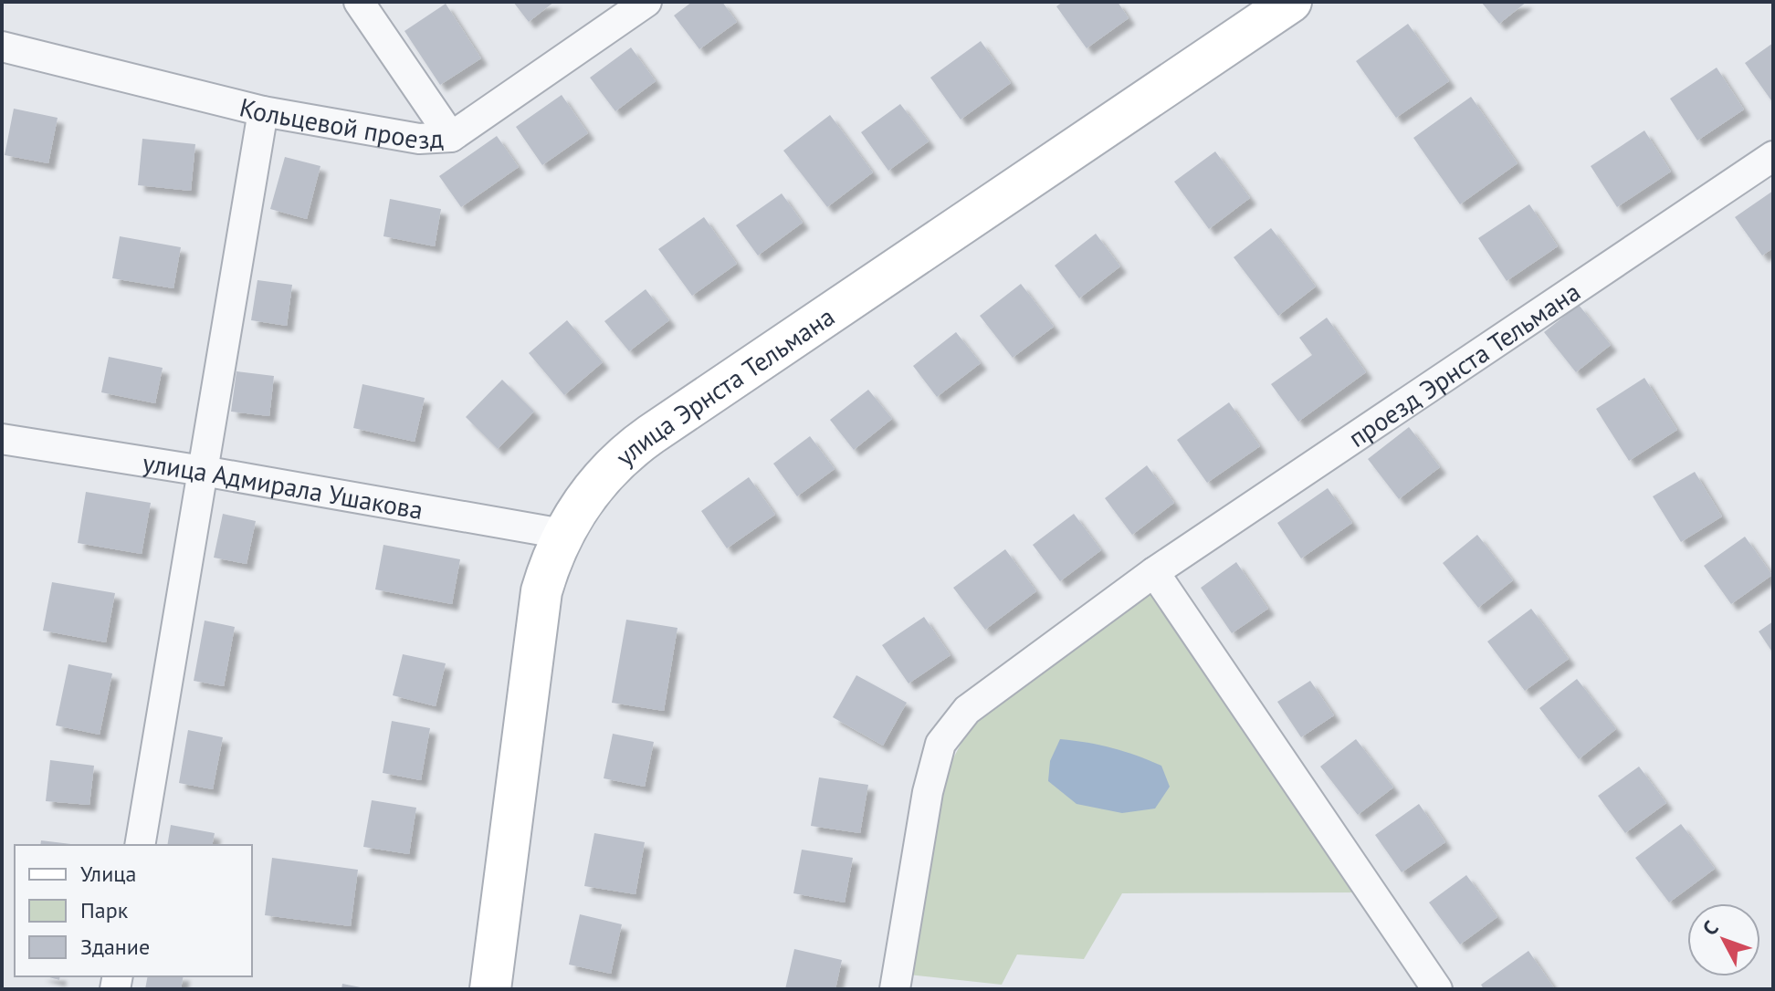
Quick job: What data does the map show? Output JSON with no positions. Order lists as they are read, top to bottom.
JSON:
{
  "streets": {
    "main road": ["улица Эрнста Тельмана"],
    "street": ["Кольцевой проезд", "проезд Эрнста Тельмана", "улица Адмирала Ушакова"]
  },
  "crossings": [
    ["улица Эрнста Тельмана", "улица Адмирала Ушакова"]
  ],
  "legend": ["Улица", "Парк", "Здание"],
  "north": "top left"
}
